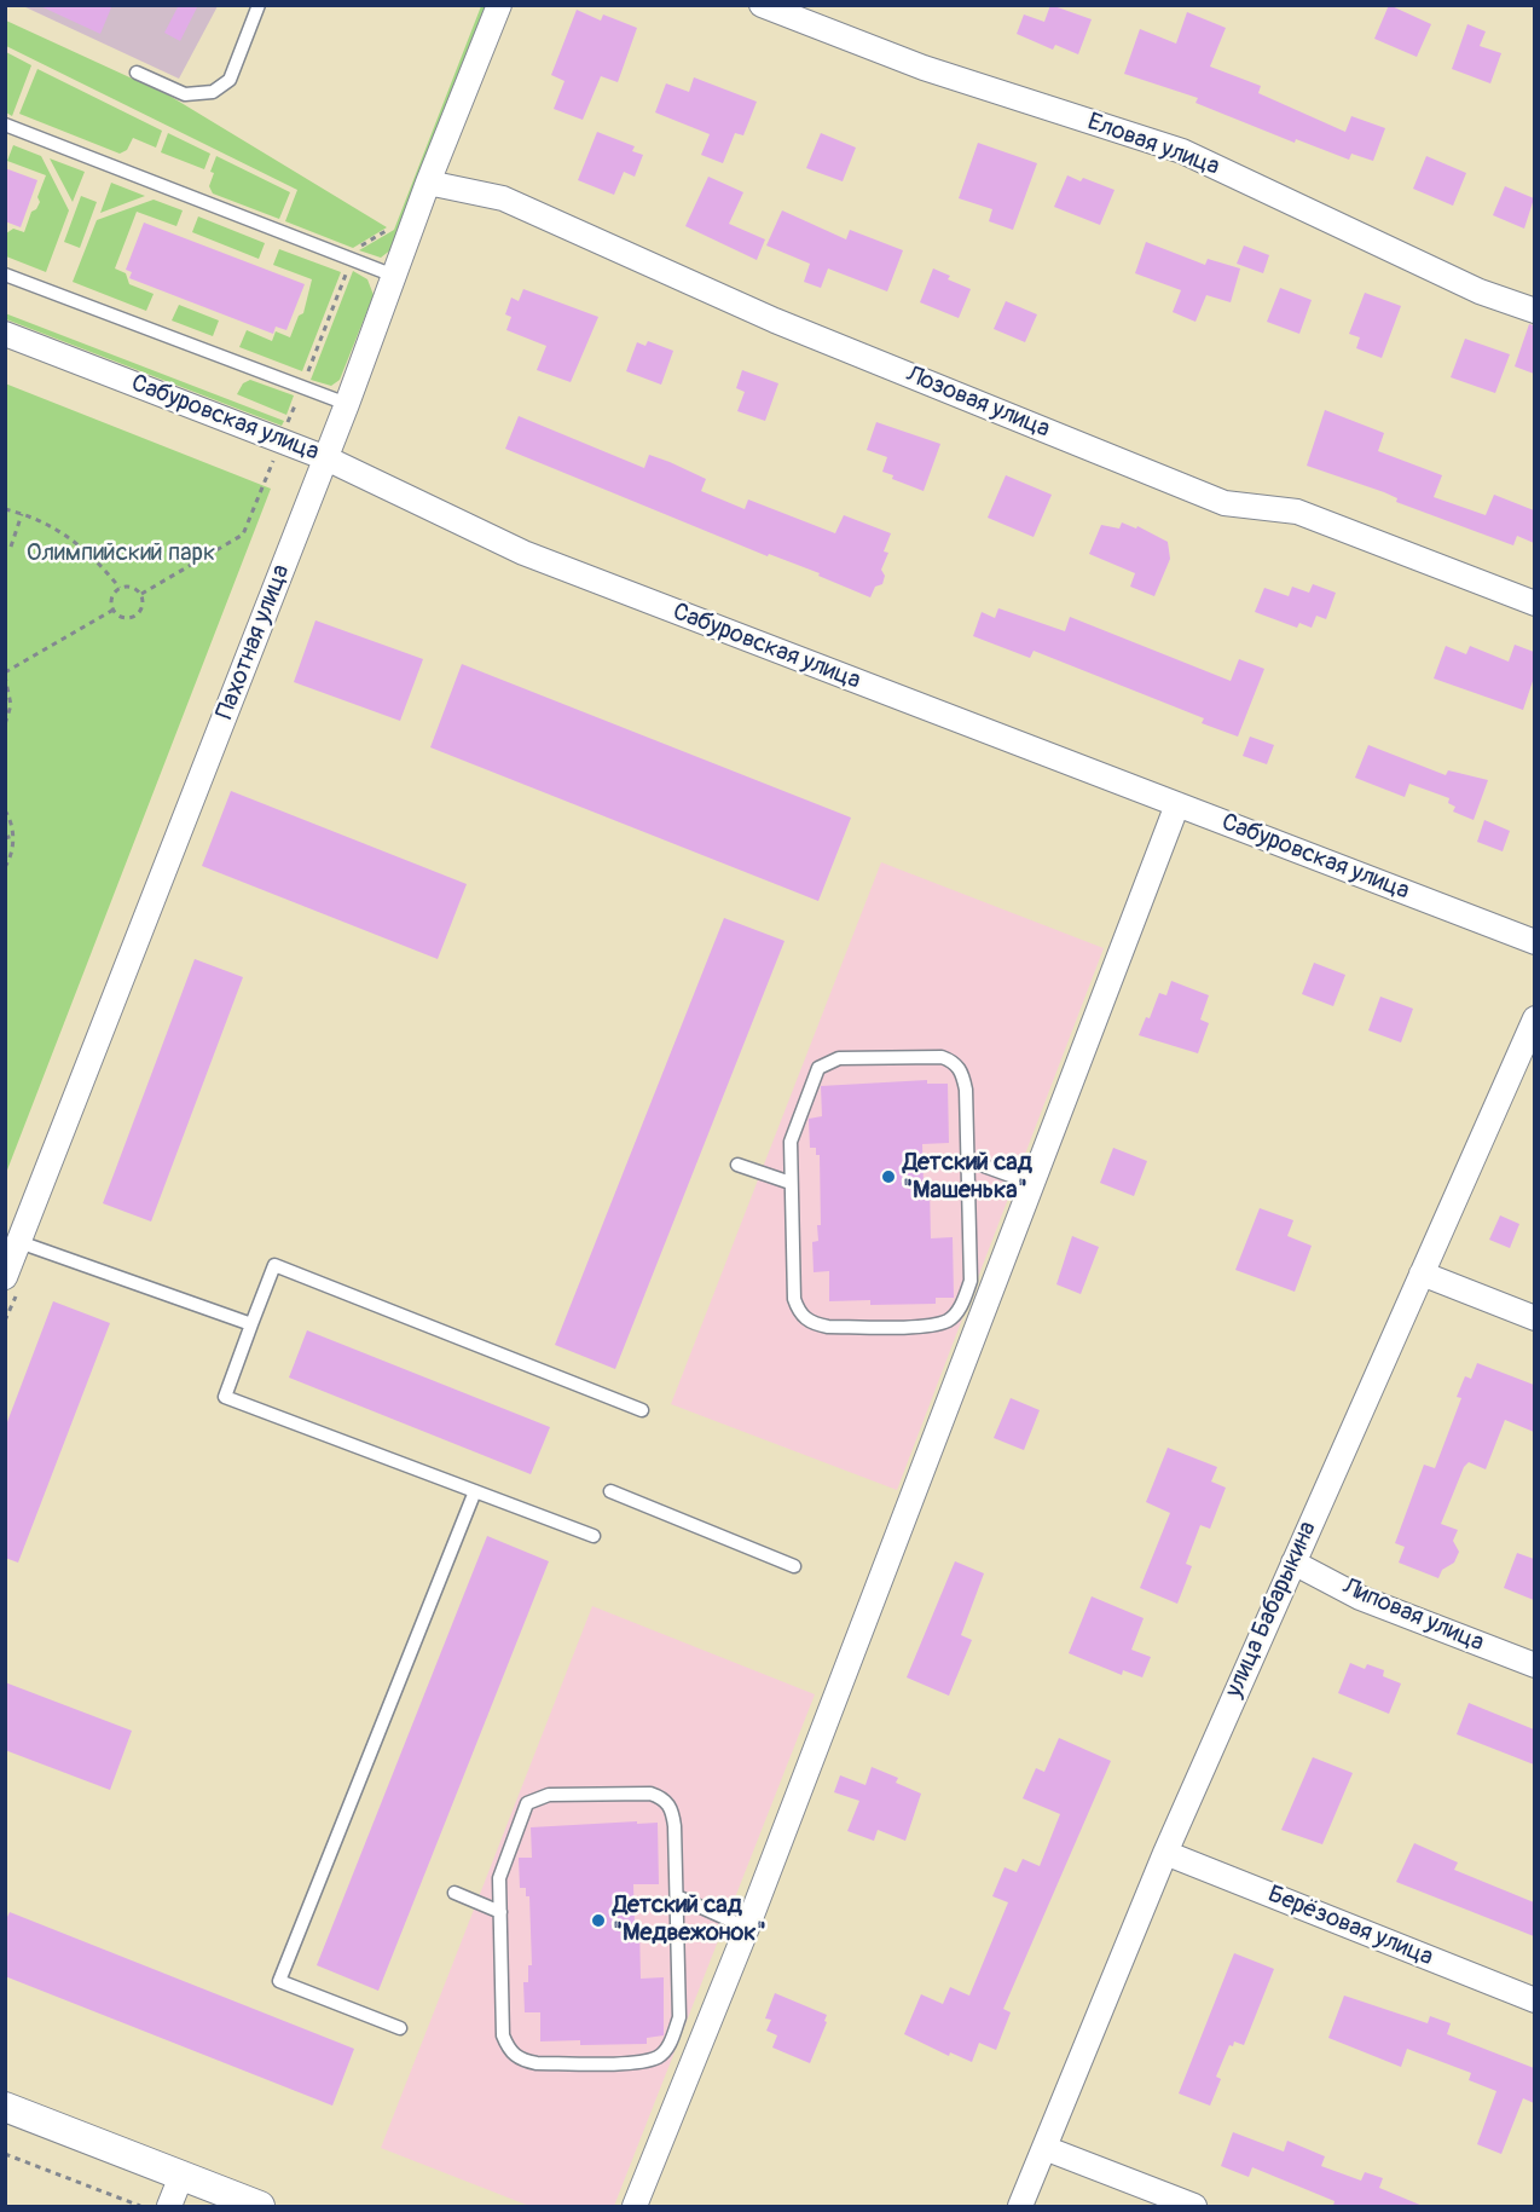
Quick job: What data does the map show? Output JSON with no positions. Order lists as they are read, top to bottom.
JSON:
{
  "streets": {
    "street": [
      "Еловая улица",
      "Лозовая улица",
      "Сабуровская улица",
      "Пахотная улица",
      "улица Бабарыкина",
      "Липовая улица",
      "Берёзовая улица"
    ]
  },
  "crossings": [
    ["Лозовая улица", "Пахотная улица"],
    ["Сабуровская улица", "Пахотная улица"],
    ["улица Бабарыкина", "Липовая улица"],
    ["улица Бабарыкина", "Берёзовая улица"]
  ],
  "parks": ["Олимпийский парк"],
  "places": ["Детский сад \"Машенька\"", "Детский сад \"Медвежонок\""]
}
